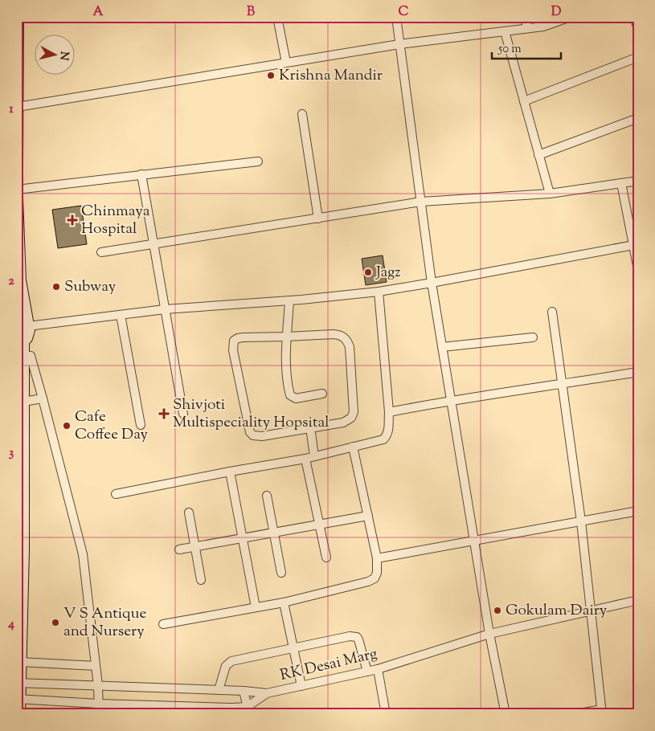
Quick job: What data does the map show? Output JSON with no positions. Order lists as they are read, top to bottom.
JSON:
{
  "streets": {
    "street": ["RK Desai Marg"]
  },
  "places": {
    "other": [
      "Krishna Mandir",
      "Jagz",
      "Subway",
      "Cafe Coffee Day",
      "Gokulam Dairy",
      "V S Antique and Nursery"
    ],
    "health": ["Chinmaya Hospital", "Shivjoti Multispeciality Hopsital"]
  },
  "scale_bar": "50 m",
  "north": "right",
  "grid": {
    "columns": [
      "A",
      "B",
      "C",
      "D"
    ],
    "rows": [
      "1",
      "2",
      "3",
      "4"
    ]
  }
}
